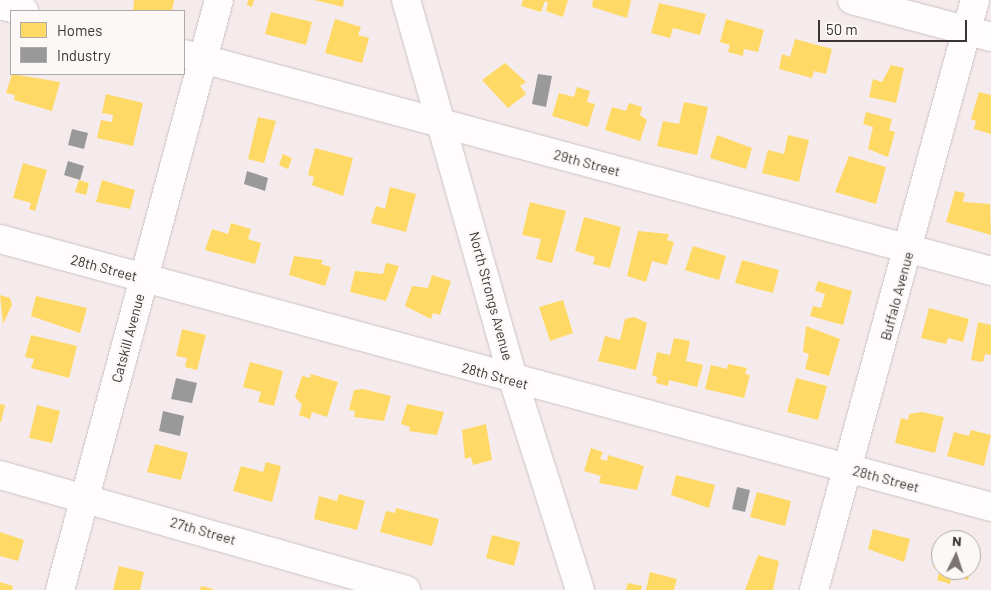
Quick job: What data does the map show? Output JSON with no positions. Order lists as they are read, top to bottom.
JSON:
{
  "streets": {
    "street": [
      "29th Street",
      "28th Street",
      "North Strongs Avenue",
      "Buffalo Avenue",
      "Catskill Avenue",
      "27th Street"
    ]
  },
  "crossings": [
    ["29th Street", "North Strongs Avenue"],
    ["29th Street", "Buffalo Avenue"],
    ["29th Street", "Catskill Avenue"],
    ["28th Street", "North Strongs Avenue"],
    ["28th Street", "Buffalo Avenue"],
    ["28th Street", "Catskill Avenue"],
    ["Catskill Avenue", "27th Street"]
  ],
  "legend": ["Homes", "Industry"],
  "scale_bar": "50 m",
  "north": "top"
}
